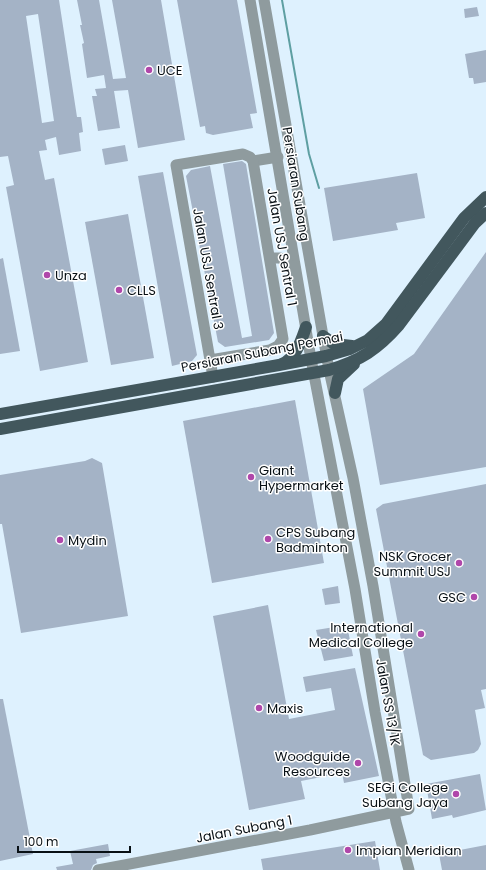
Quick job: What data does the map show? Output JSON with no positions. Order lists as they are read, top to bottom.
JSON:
{
  "streets": {
    "main road": ["Persiaran Subang Permai"],
    "street": [
      "Persiaran Subang",
      "Jalan USJ Sentral 1",
      "Jalan USJ Sentral 3",
      "Jalan SS 13/1K",
      "Jalan Subang 1"
    ]
  },
  "crossings": [
    ["Persiaran Subang", "Persiaran Subang Permai"],
    ["Persiaran Subang", "Jalan SS 13/1K"],
    ["Jalan USJ Sentral 1", "Jalan USJ Sentral 3"],
    ["Jalan USJ Sentral 3", "Persiaran Subang Permai"],
    ["Jalan SS 13/1K", "Jalan Subang 1"]
  ],
  "places": [
    "UCE",
    "Unza",
    "CLLS",
    "Giant Hypermarket",
    "CPS Subang Badminton",
    "Mydin",
    "NSK Grocer Summit USJ",
    "GSC",
    "International Medical College",
    "Maxis",
    "Woodguide Resources",
    "SEGi College Subang Jaya",
    "Impian Meridian"
  ],
  "scale_bar": "100 m"
}
